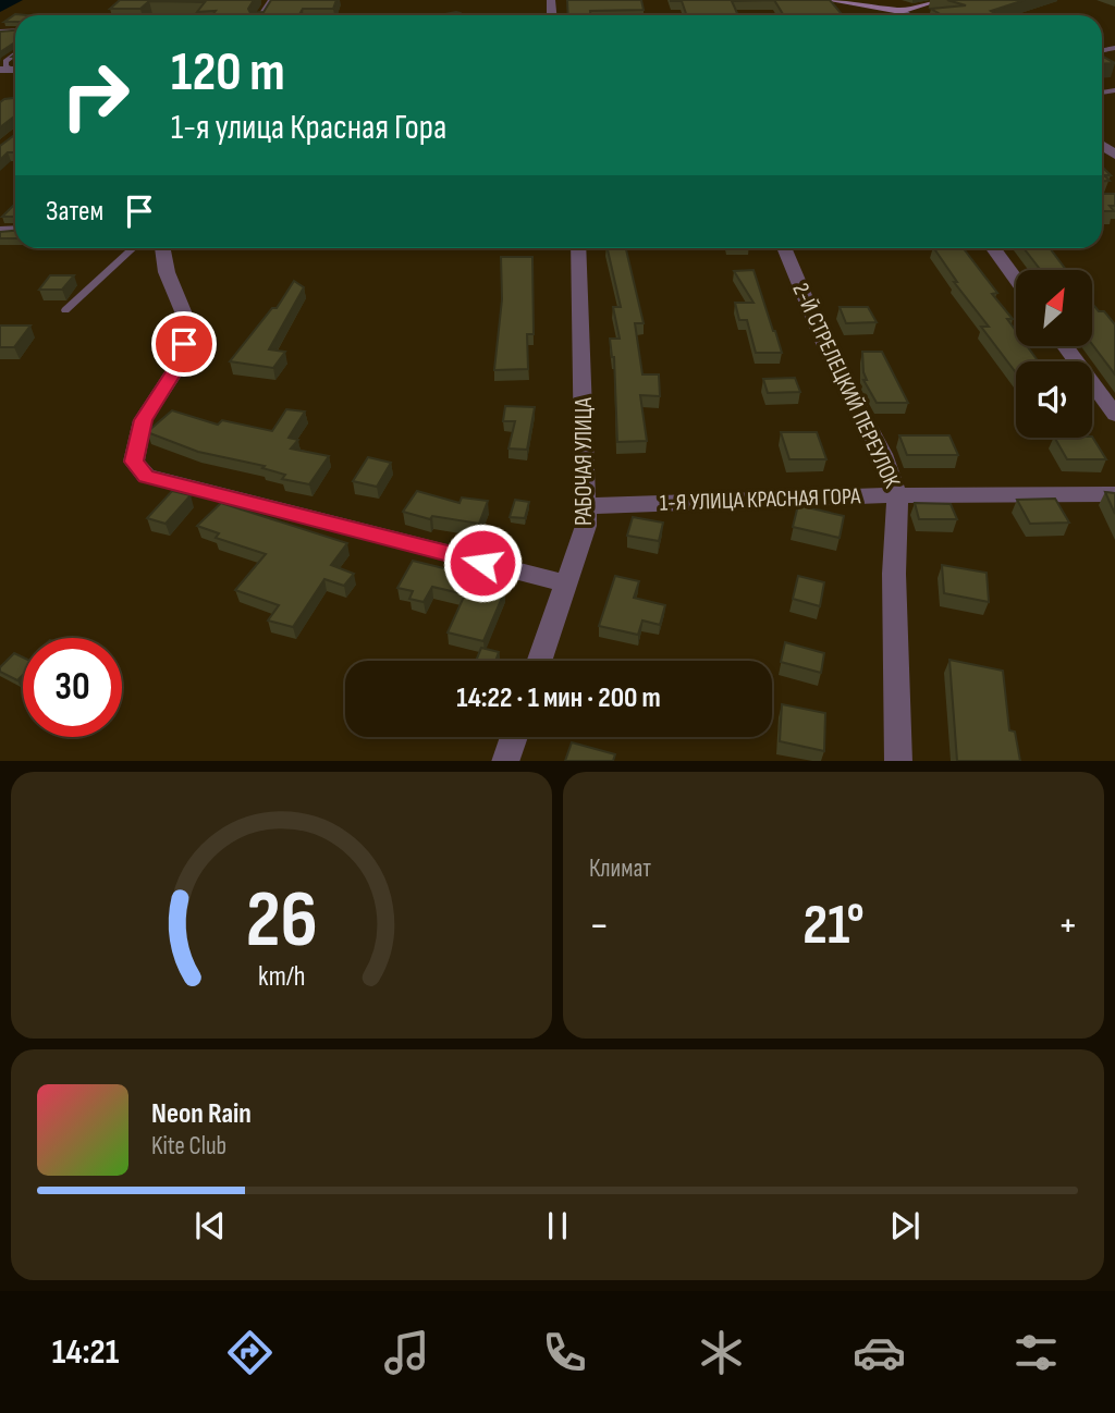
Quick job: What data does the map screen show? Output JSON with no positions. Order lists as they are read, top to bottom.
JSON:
{
  "streets": {
    "street": ["2-Й СТРЕЛЕЦКИЙ ПЕРЕУЛОК", "РАБОЧАЯ УЛИЦА", "1-Я УЛИЦА КРАСНАЯ ГОРА"]
  },
  "crossings": [
    ["2-Й СТРЕЛЕЦКИЙ ПЕРЕУЛОК", "1-Я УЛИЦА КРАСНАЯ ГОРА"],
    ["РАБОЧАЯ УЛИЦА", "1-Я УЛИЦА КРАСНАЯ ГОРА"]
  ],
  "north": "top right",
  "page": {
    "turn": ["120 m", "1-я улица Красная Гора"],
    "then": "Затем",
    "limit": "30",
    "trip": "14:22 · 1 мин · 200 m",
    "tile": "Климат",
    "heat": ["−", "21°", "+"],
    "song": ["Neon Rain", "Kite Club"],
    "tabs": "14:21",
    "gauge": ["26", "km/h"]
  }
}
